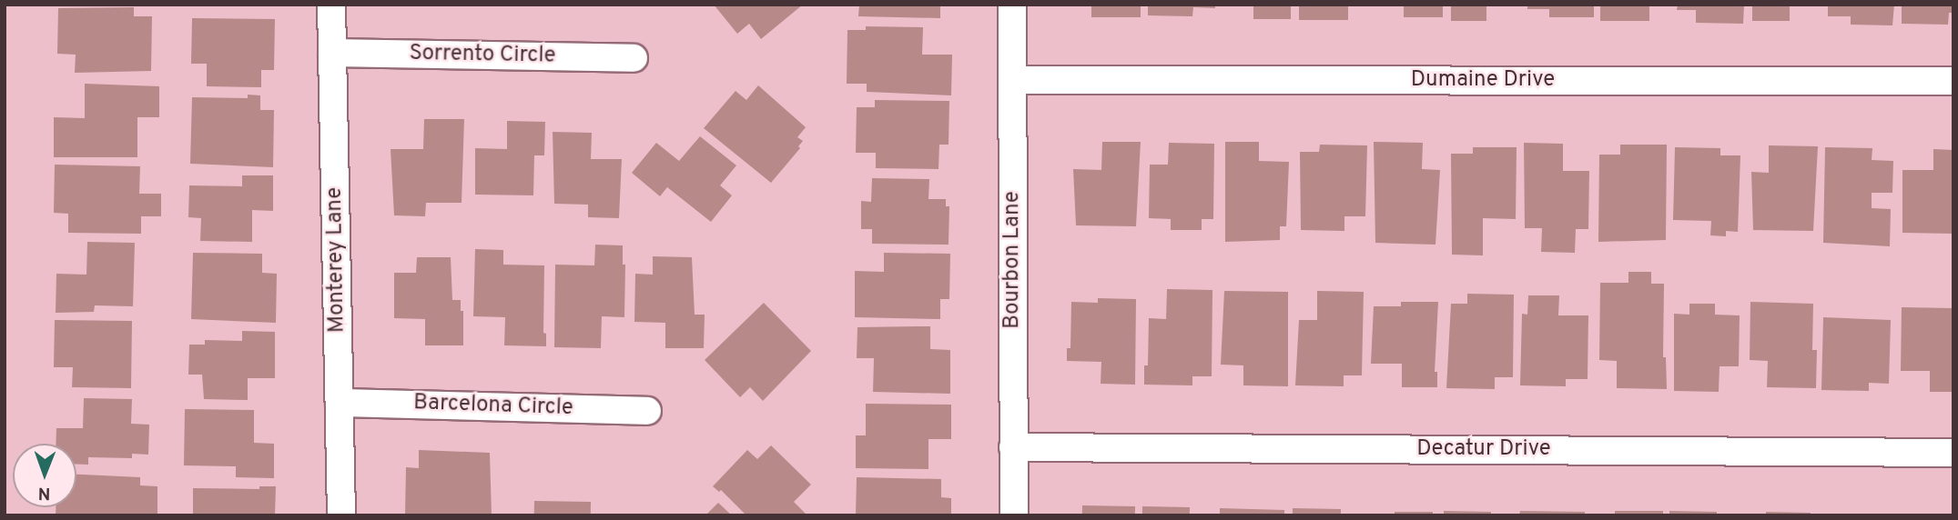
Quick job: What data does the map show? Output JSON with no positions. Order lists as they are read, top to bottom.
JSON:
{
  "streets": {
    "street": [
      "Sorrento Circle",
      "Dumaine Drive",
      "Monterey Lane",
      "Bourbon Lane",
      "Barcelona Circle",
      "Decatur Drive"
    ]
  },
  "crossings": [
    ["Sorrento Circle", "Monterey Lane"],
    ["Dumaine Drive", "Bourbon Lane"],
    ["Monterey Lane", "Barcelona Circle"],
    ["Bourbon Lane", "Decatur Drive"]
  ],
  "north": "bottom"
}
